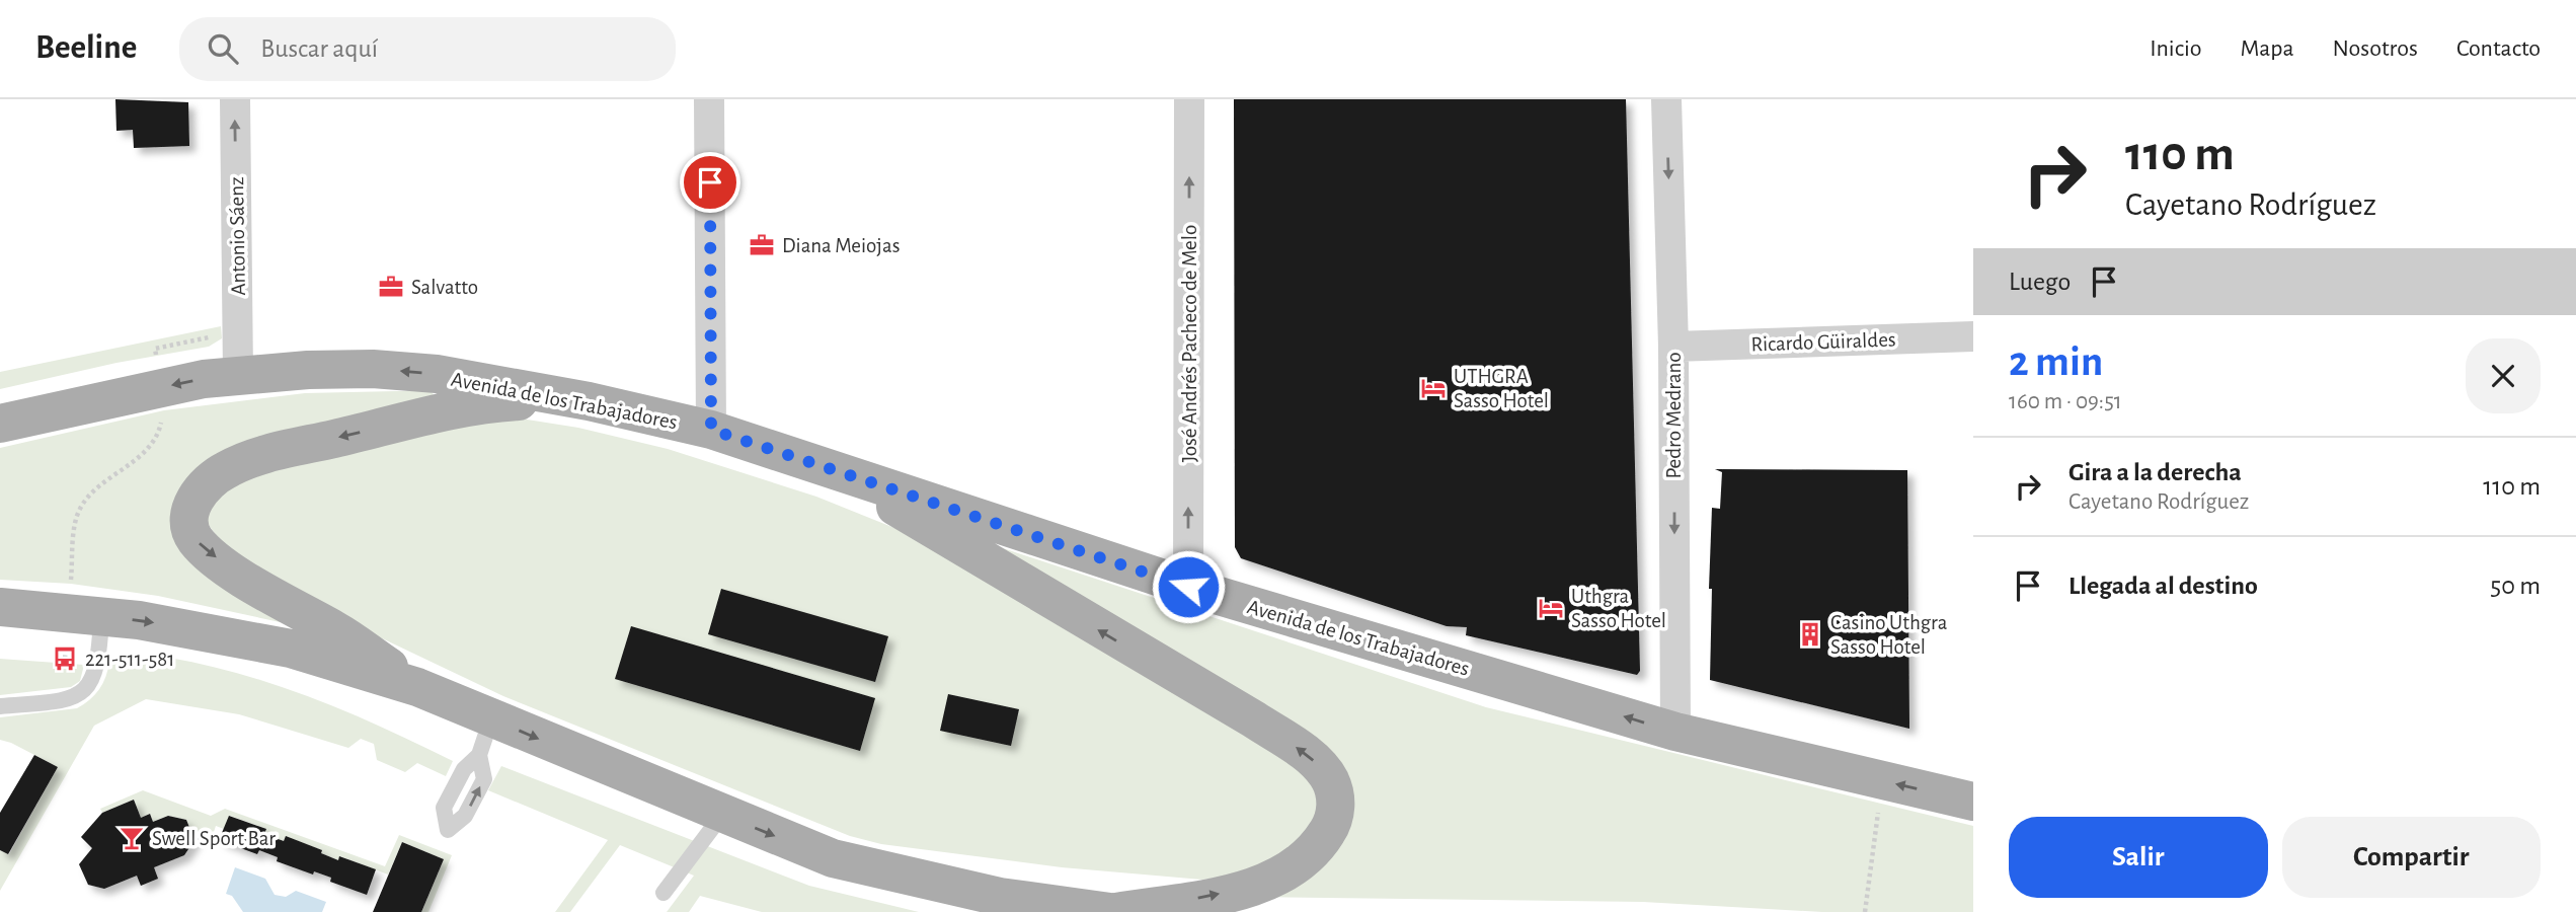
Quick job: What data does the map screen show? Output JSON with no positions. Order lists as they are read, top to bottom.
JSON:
{
  "streets": {
    "main road": ["Avenida de los Trabajadores"],
    "street": [
      "Antonio Sáenz",
      "Ricardo Güiraldes",
      "José Andrés Pacheco de Melo",
      "Pedro Medrano"
    ]
  },
  "crossings": [
    ["Antonio Sáenz", "Avenida de los Trabajadores"],
    ["Ricardo Güiraldes", "Pedro Medrano"],
    ["José Andrés Pacheco de Melo", "Avenida de los Trabajadores"],
    ["Avenida de los Trabajadores", "Pedro Medrano"]
  ],
  "one_way": ["Antonio Sáenz", "José Andrés Pacheco de Melo", "Pedro Medrano"],
  "places": {
    "office": ["Diana Meiojas", "Salvatto"],
    "hotel": ["UTHGRA Sasso Hotel", "Uthgra Sasso Hotel"],
    "building": ["Casino Uthgra Sasso Hotel"],
    "bus stop": ["221-511-581"],
    "bar": ["Swell Sport Bar"]
  },
  "page": {
    "header": "Beeline",
    "search": "Buscar aquí",
    "nav": [
      "Inicio",
      "Mapa",
      "Nosotros",
      "Contacto"
    ],
    "turn": ["110 m", "Cayetano Rodríguez"],
    "then": "Luego",
    "heading": ["2 min", "160 m · 09:51"],
    "list": [
      {
        "name": "Gira a la derecha",
        "note": "Cayetano Rodríguez",
        "value": "110 m"
      },
      {
        "name": "Llegada al destino",
        "value": "50 m"
      }
    ],
    "buttons": ["Salir", "Compartir"]
  }
}
